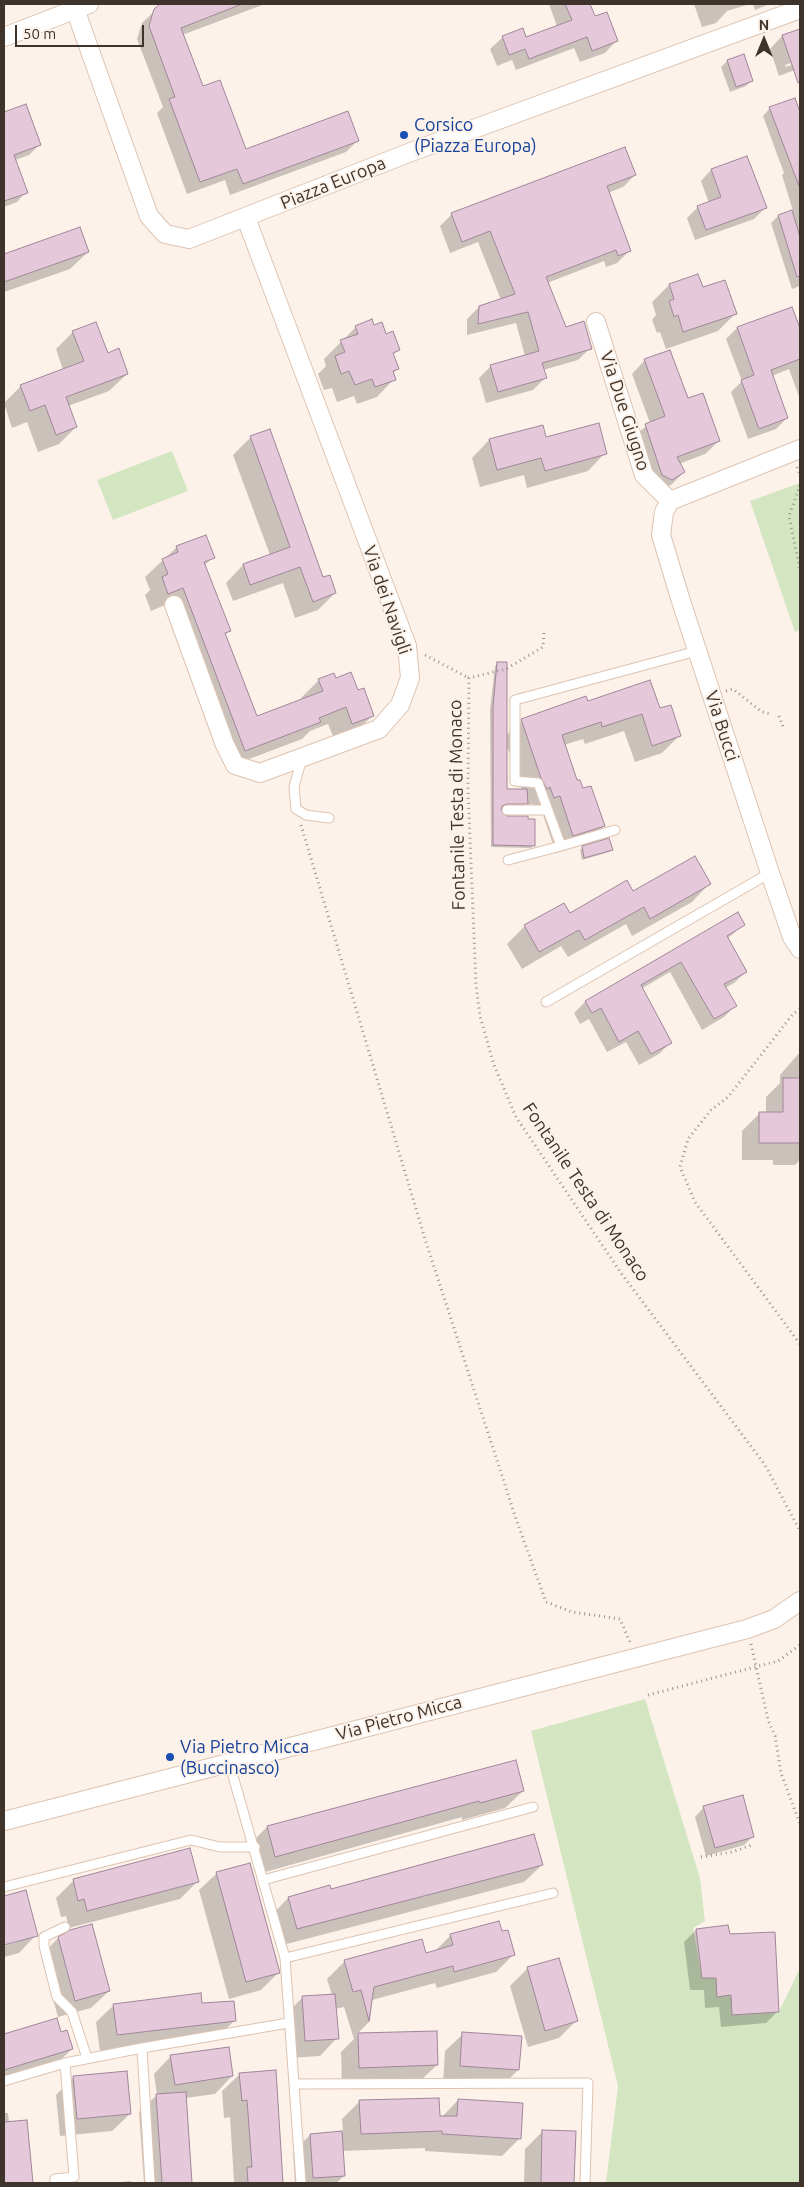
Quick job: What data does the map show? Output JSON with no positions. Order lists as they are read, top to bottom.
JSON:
{
  "streets": {
    "street": [
      "Piazza Europa",
      "Via Due Giugno",
      "Via dei Navigli",
      "Via Bucci",
      "Via Pietro Micca"
    ],
    "path": ["Fontanile Testa di Monaco"]
  },
  "crossings": [
    ["Piazza Europa", "Via dei Navigli"],
    ["Via Due Giugno", "Via Bucci"]
  ],
  "places": ["Corsico (Piazza Europa)", "Via Pietro Micca (Buccinasco)"],
  "scale_bar": "50 m",
  "north": "top"
}
